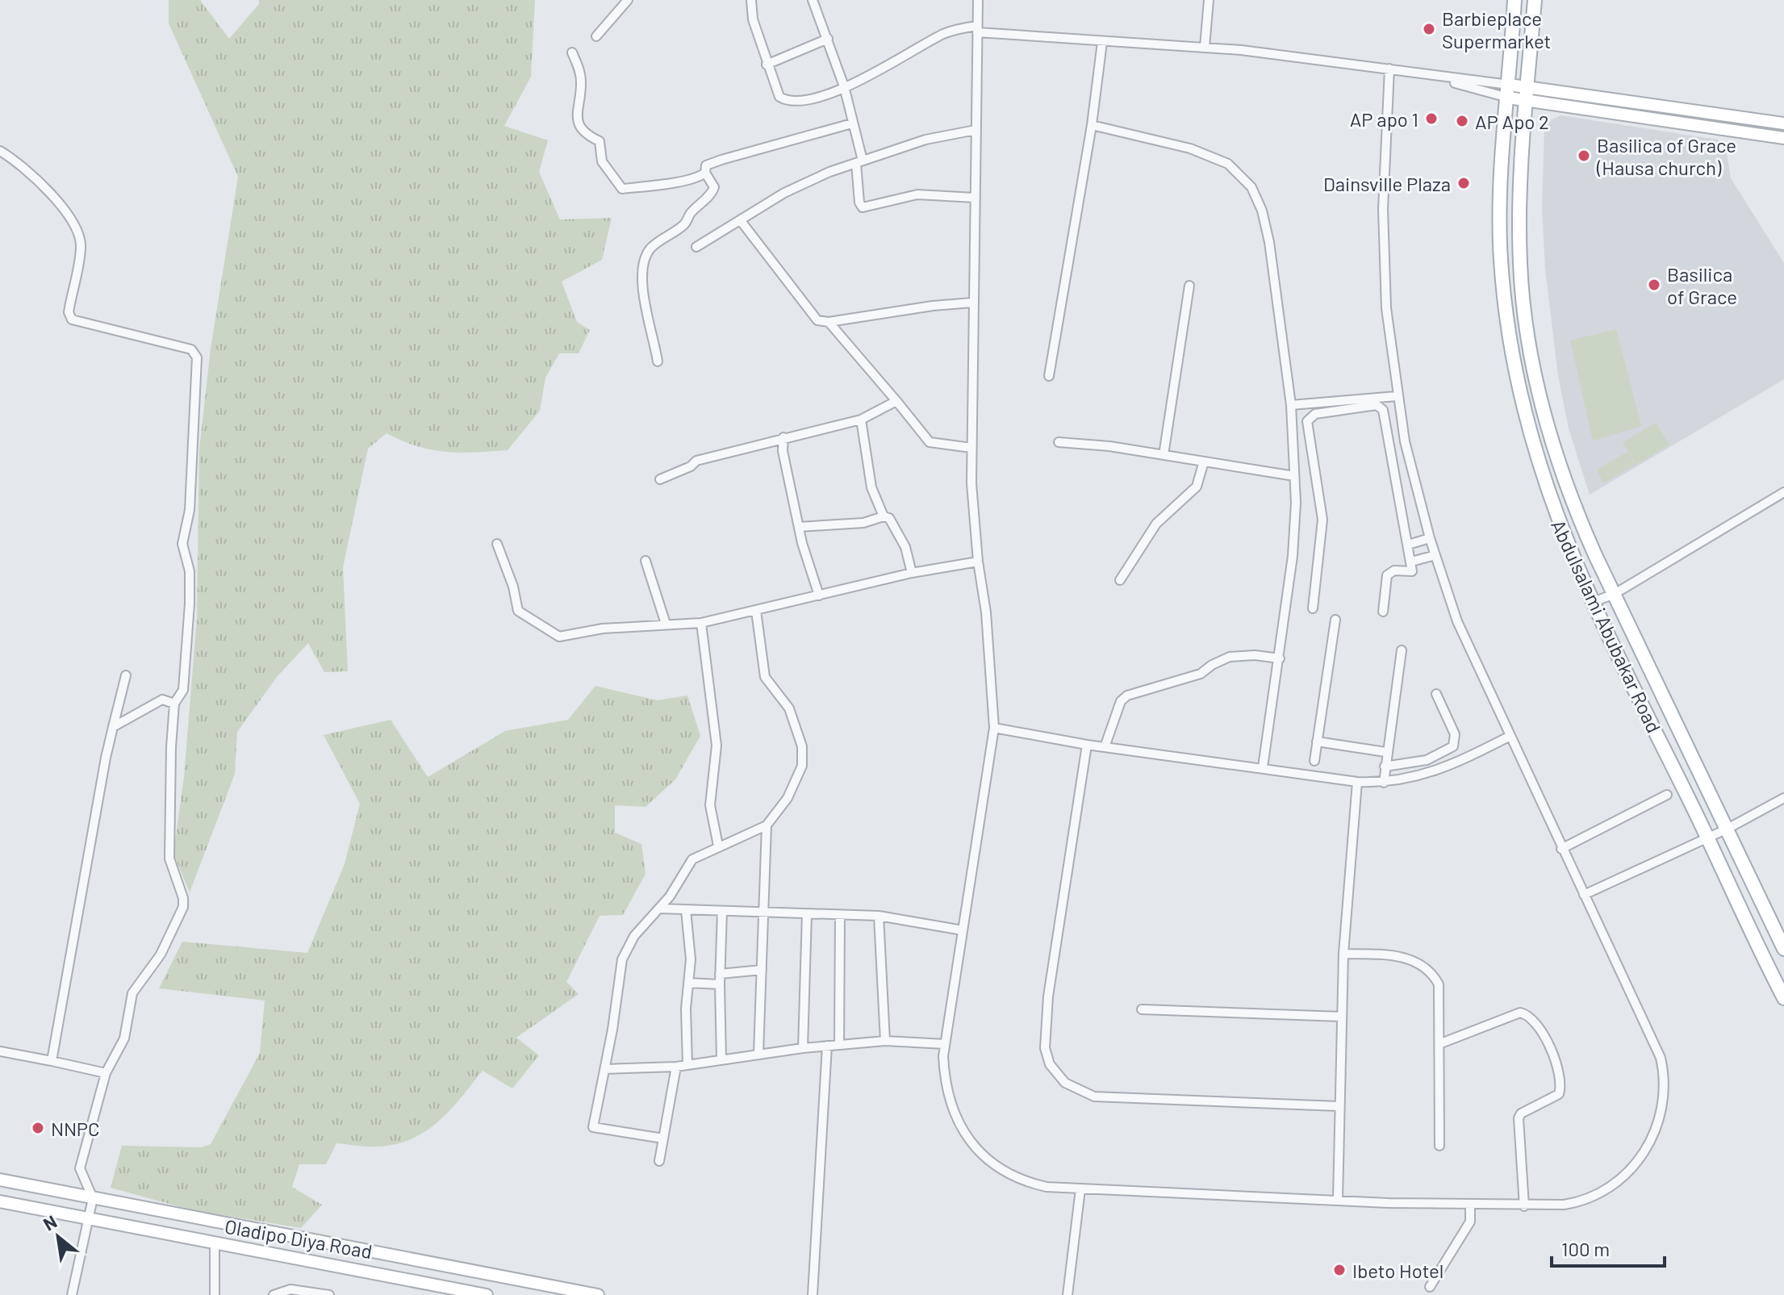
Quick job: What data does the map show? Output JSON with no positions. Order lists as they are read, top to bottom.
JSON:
{
  "streets": {
    "main road": ["Abdulsalami Abubakar Road", "Oladipo Diya Road"]
  },
  "places": [
    "Barbieplace Supermarket",
    "AP apo 1",
    "AP Apo 2",
    "Basilica of Grace (Hausa church)",
    "Dainsville Plaza",
    "Basilica of Grace",
    "NNPC",
    "Ibeto Hotel"
  ],
  "scale_bar": "100 m",
  "north": "top left"
}
